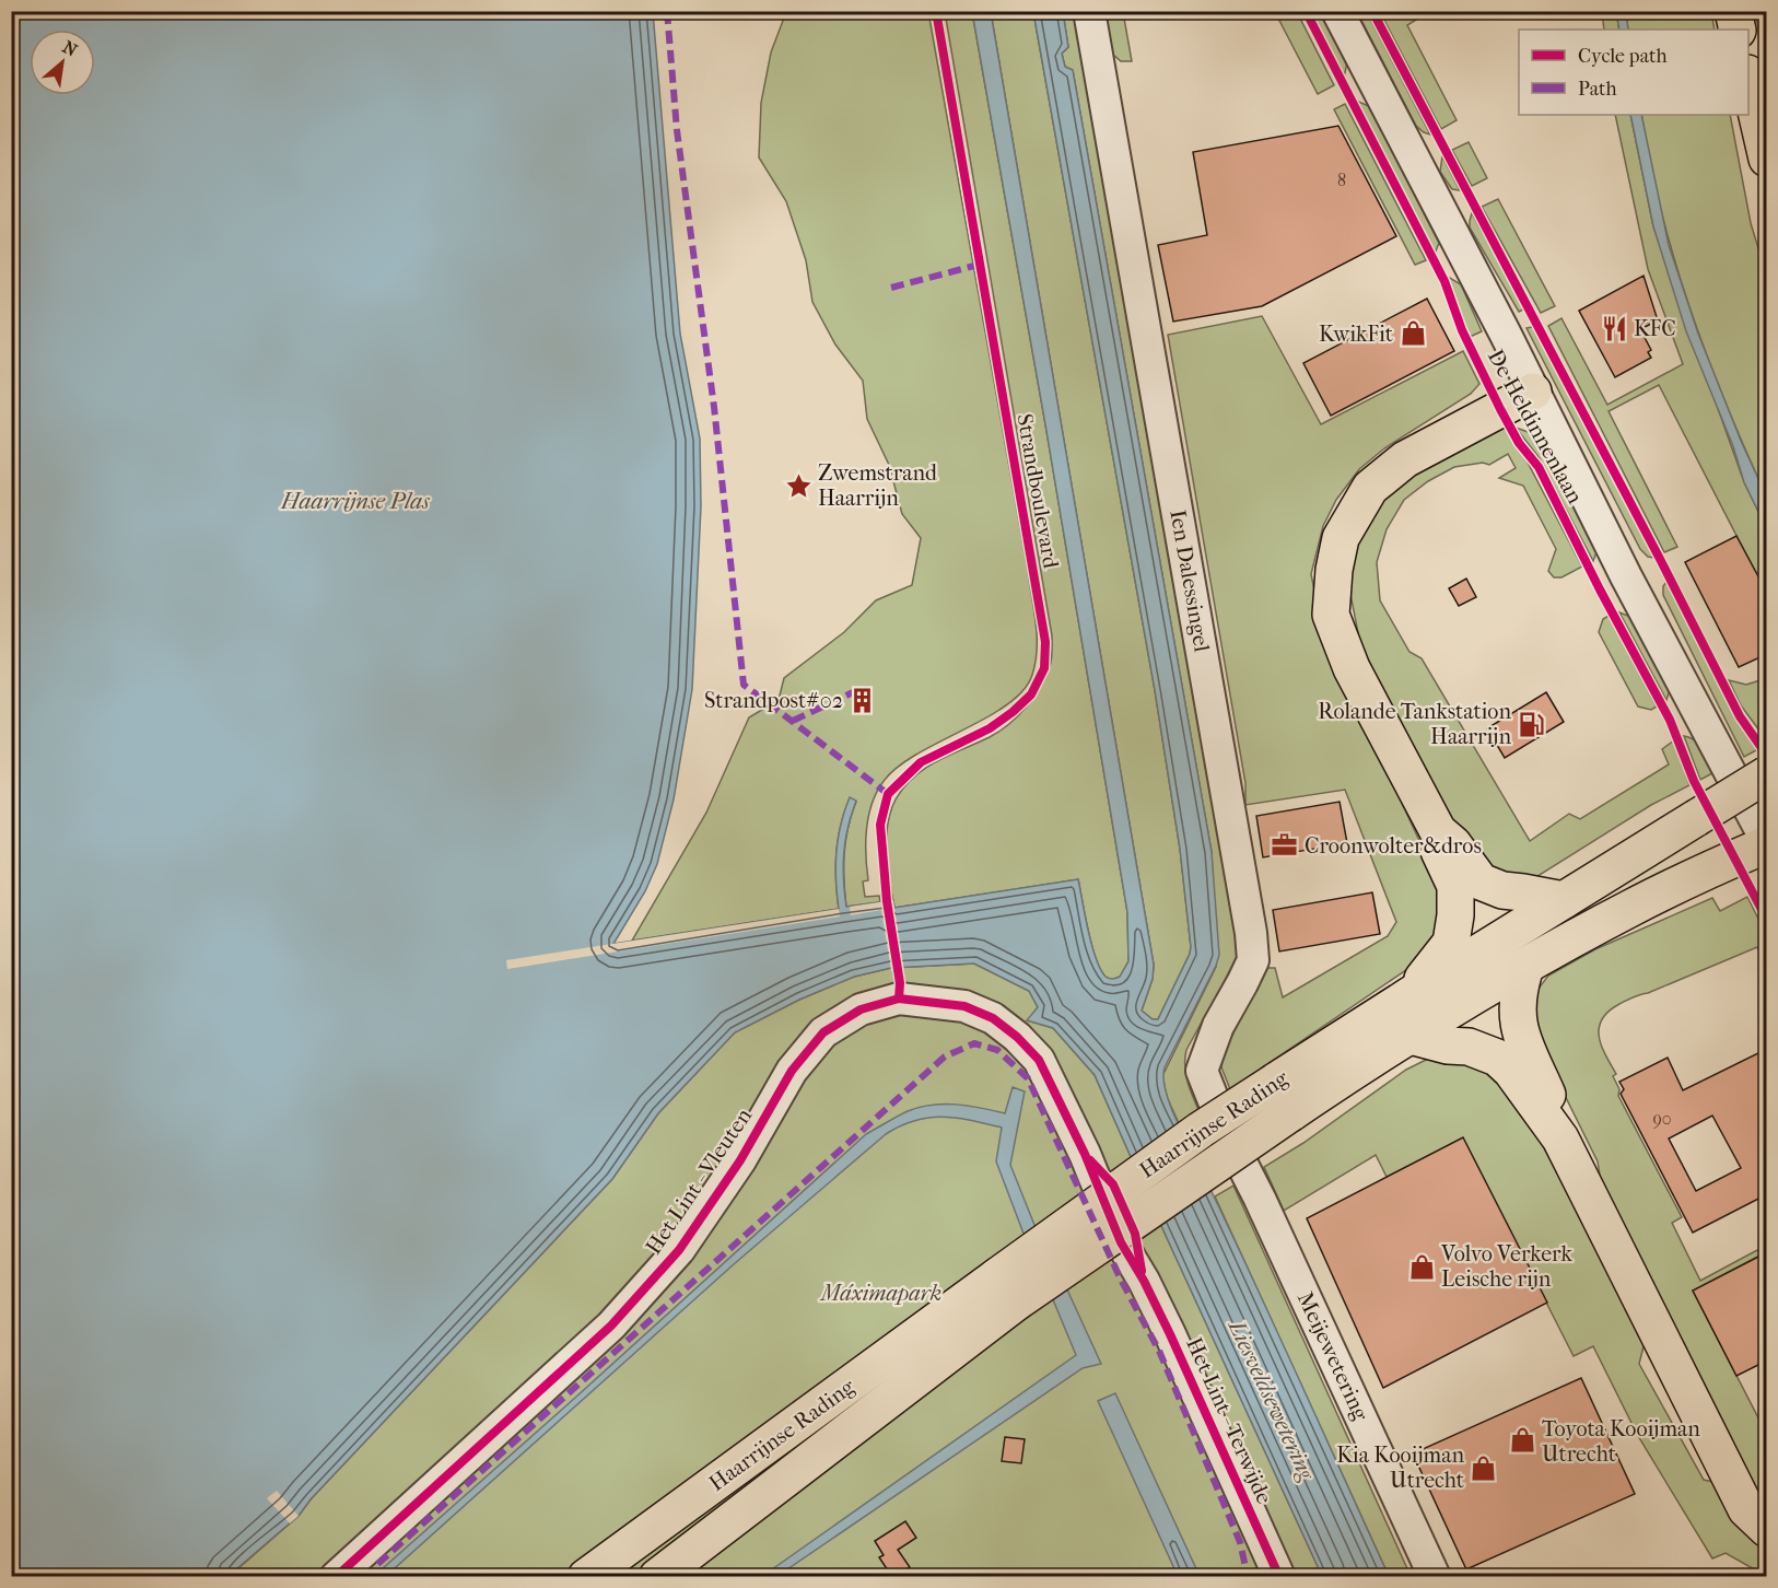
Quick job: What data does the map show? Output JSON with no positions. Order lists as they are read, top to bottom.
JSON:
{
  "streets": {
    "main road": ["Haarrijnse Rading"],
    "street": [
      "De Heldinnenlaan",
      "Ien Dalessingel",
      "Het Lint - Vleuten",
      "Meijewetering",
      "Het Lint - Terwijde"
    ],
    "cycle path": ["Strandboulevard"]
  },
  "crossings": [
    ["De Heldinnenlaan", "Haarrijnse Rading"],
    ["Ien Dalessingel", "Meijewetering"],
    ["Het Lint - Vleuten", "Het Lint - Terwijde"]
  ],
  "water": ["Haarrijnse Plas", "Liesveldsewetering"],
  "parks": ["Máximapark"],
  "places": {
    "restaurant": ["KFC"],
    "shop": [
      "KwikFit",
      "Volvo Verkerk Leische rijn",
      "Toyota Kooijman Utrecht",
      "Kia Kooijman Utrecht"
    ],
    "place": ["Zwemstrand Haarrijn"],
    "building": ["Strandpost#02"],
    "fuel station": ["Rolande Tankstation Haarrijn"],
    "office": ["Croonwolter&dros"]
  },
  "house_numbers": ["8", "90"],
  "legend": ["Cycle path", "Path"],
  "north": "top right"
}
